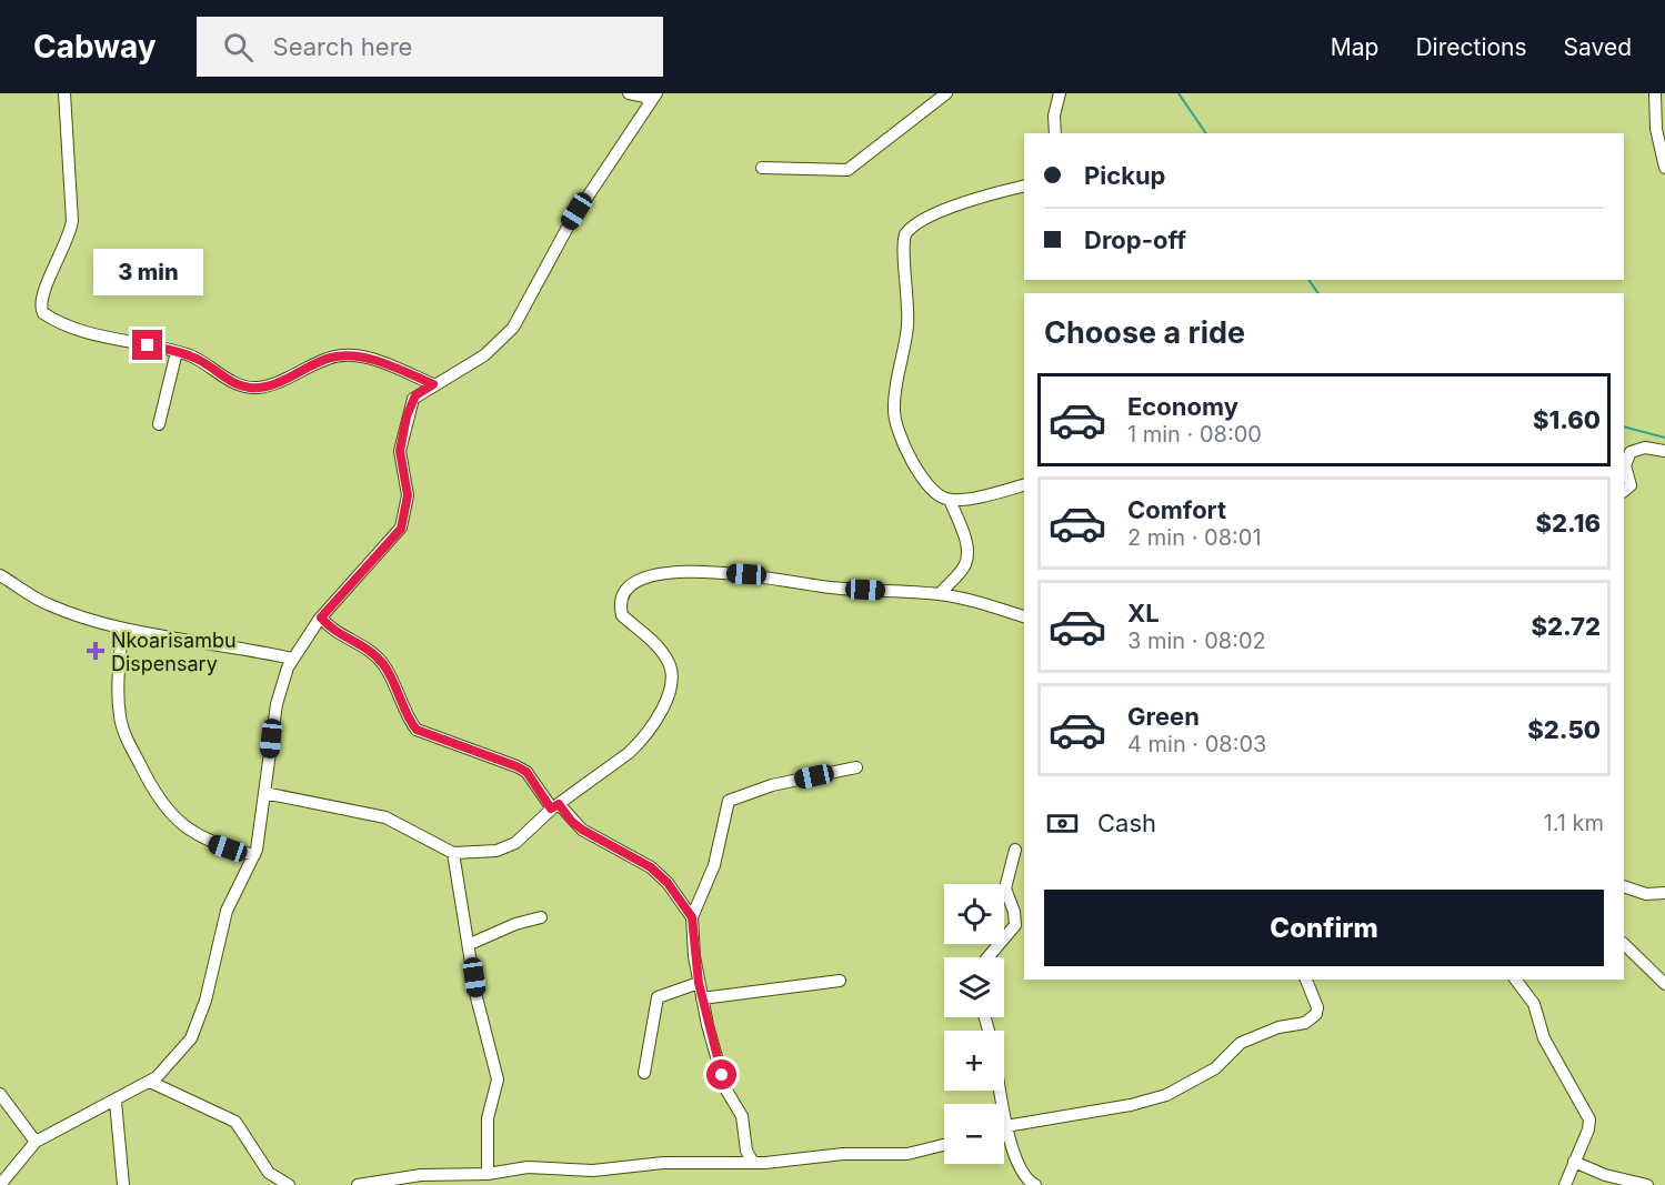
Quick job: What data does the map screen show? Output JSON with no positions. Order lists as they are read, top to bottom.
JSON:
{
  "places": {
    "health": ["Nkoarisambu Dispensary"]
  },
  "page": {
    "header": "Cabway",
    "search": "Search here",
    "nav": ["Map", "Directions", "Saved"],
    "banner": ["Pickup", "Drop-off"],
    "bubble": "3 min",
    "heading": "Choose a ride",
    "list": [
      {
        "name": "Economy",
        "note": "1 min · 08:00",
        "value": "$1.60"
      },
      {
        "name": "Comfort",
        "note": "2 min · 08:01",
        "value": "$2.16"
      },
      {
        "name": "XL",
        "note": "3 min · 08:02",
        "value": "$2.72"
      },
      {
        "name": "Green",
        "note": "4 min · 08:03",
        "value": "$2.50"
      }
    ],
    "pay": ["Cash", "1.1 km"],
    "buttons": "Confirm",
    "map_buttons": ["+", "−"]
  }
}
